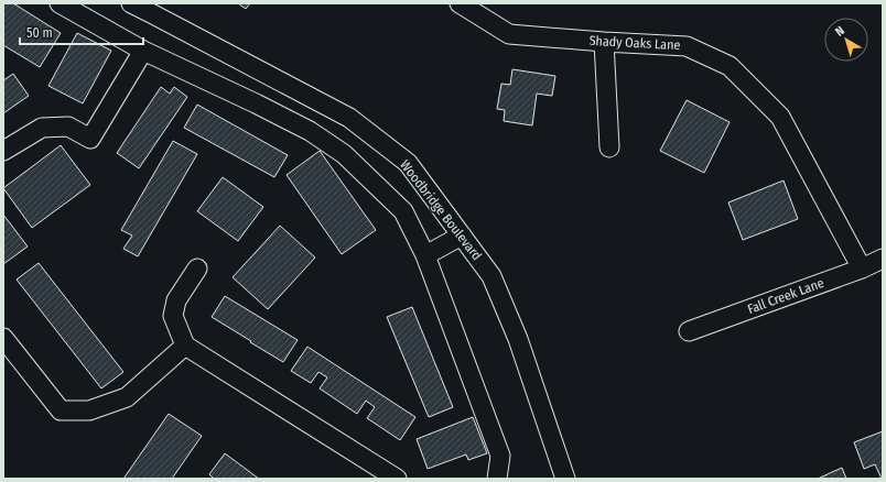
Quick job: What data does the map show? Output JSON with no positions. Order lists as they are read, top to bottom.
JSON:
{
  "streets": {
    "street": ["Shady Oaks Lane", "Woodbridge Boulevard", "Fall Creek Lane"]
  },
  "crossings": [
    ["Shady Oaks Lane", "Fall Creek Lane"]
  ],
  "scale_bar": "50 m",
  "north": "top left"
}
